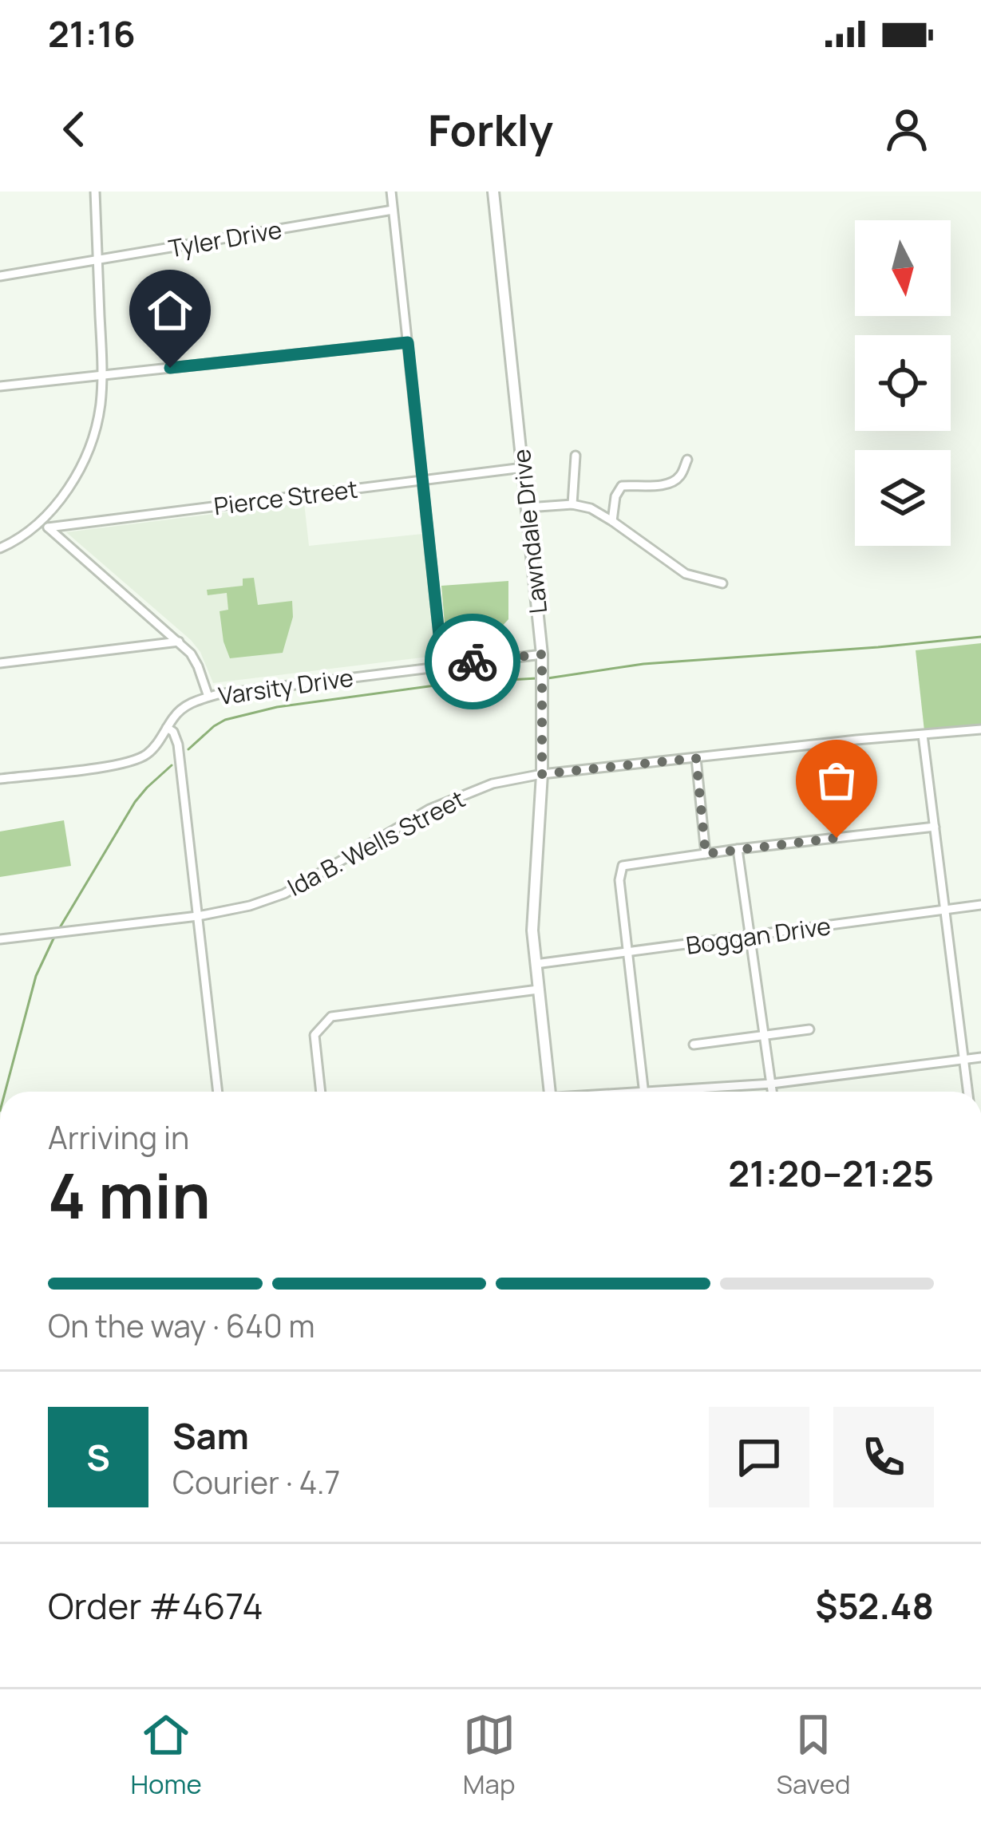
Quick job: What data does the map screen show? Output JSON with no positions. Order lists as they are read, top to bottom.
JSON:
{
  "streets": {
    "street": [
      "Tyler Drive",
      "Pierce Street",
      "Lawndale Drive",
      "Varsity Drive",
      "Ida B. Wells Street",
      "Boggan Drive"
    ]
  },
  "crossings": [
    ["Pierce Street", "Lawndale Drive"],
    ["Lawndale Drive", "Varsity Drive"],
    ["Lawndale Drive", "Ida B. Wells Street"],
    ["Lawndale Drive", "Boggan Drive"]
  ],
  "north": "bottom",
  "page": {
    "status": "21:16",
    "header": "Forkly",
    "heading": ["4 min", "Arriving in", "21:20–21:25"],
    "panel": [
      "Sam",
      "Courier · 4.7",
      "Order #4674",
      "$52.48"
    ],
    "bar": "On the way · 640 m",
    "round": "S",
    "tabs": ["Home", "Map", "Saved"]
  }
}
